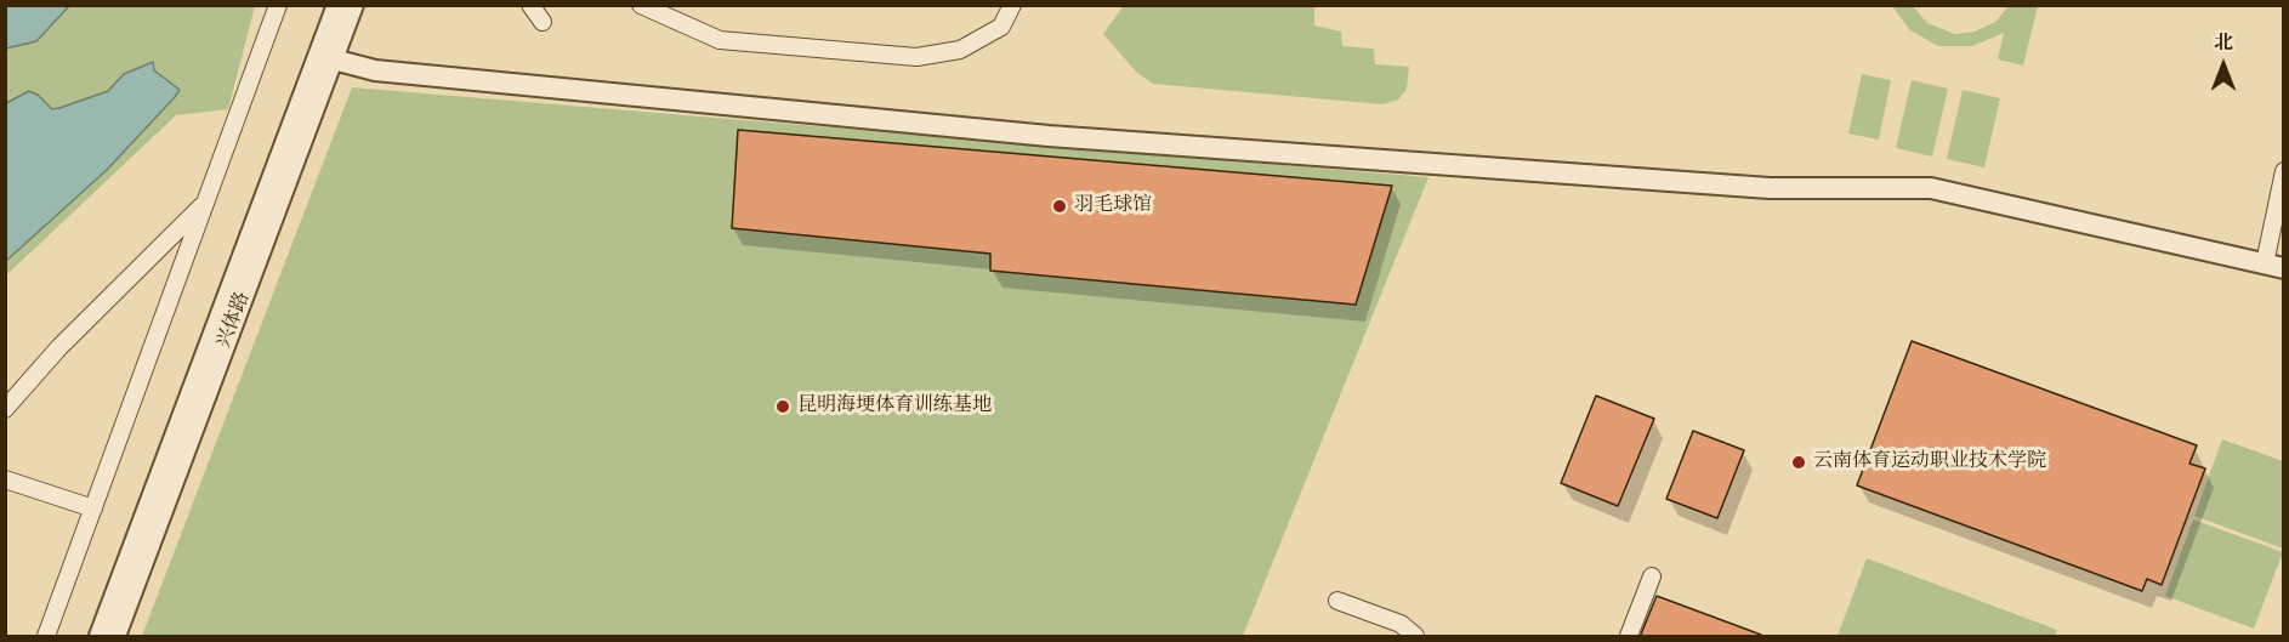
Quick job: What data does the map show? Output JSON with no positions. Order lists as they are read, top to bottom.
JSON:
{
  "streets": {
    "street": ["兴体路"]
  },
  "places": ["羽毛球馆", "昆明海埂体育训练基地", "云南体育运动职业技术学院"],
  "north": "top"
}
